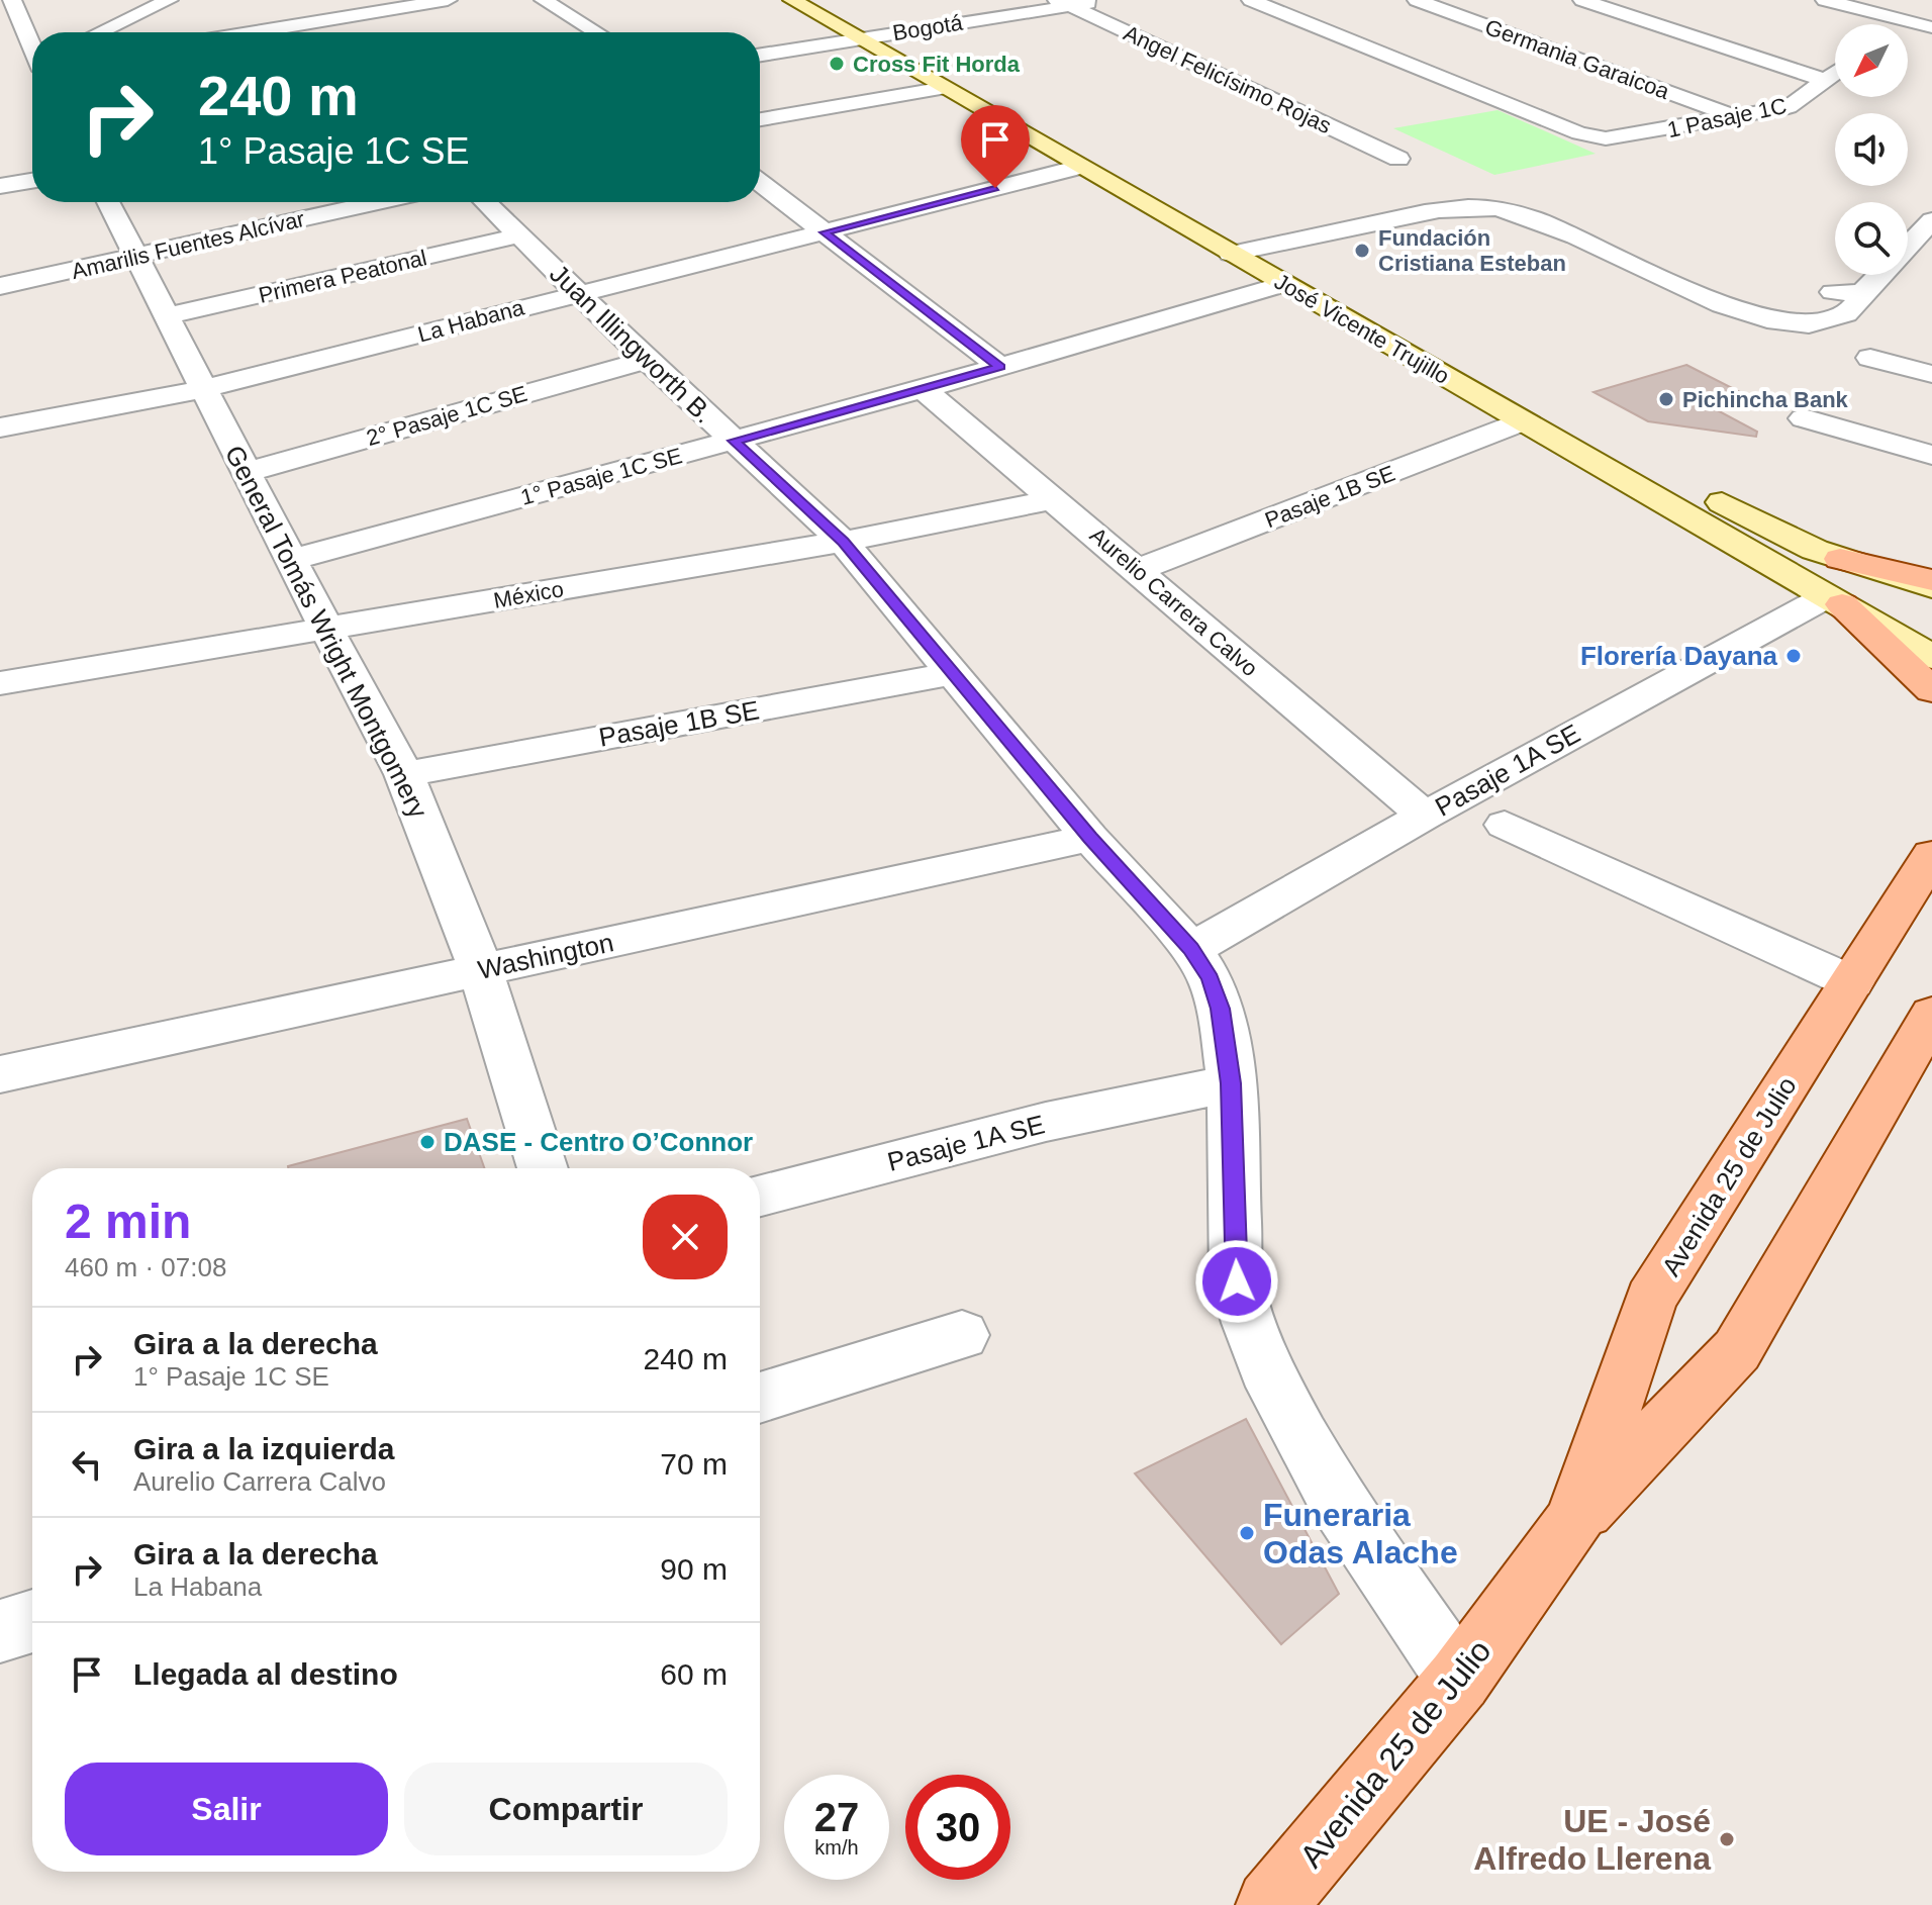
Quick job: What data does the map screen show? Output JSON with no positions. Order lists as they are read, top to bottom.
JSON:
{
  "streets": {
    "main road": ["José Vicente Trujillo", "Avenida 25 de Julio"],
    "street": [
      "Bogotá",
      "Germania Garaicoa",
      "Angel Felicísimo Rojas",
      "1 Pasaje 1C",
      "Amarilis Fuentes Alcívar",
      "Primera Peatonal",
      "La Habana",
      "Juan Illingworth B.",
      "2° Pasaje 1C SE",
      "1° Pasaje 1C SE",
      "Pasaje 1B SE",
      "México",
      "Aurelio Carrera Calvo",
      "General Tomás Wright Montgomery",
      "Pasaje 1A SE",
      "Washington"
    ]
  },
  "crossings": [
    ["Bogotá", "Angel Felicísimo Rojas"],
    ["Bogotá", "José Vicente Trujillo"],
    ["Germania Garaicoa", "1 Pasaje 1C"],
    ["Amarilis Fuentes Alcívar", "General Tomás Wright Montgomery"],
    ["Primera Peatonal", "Juan Illingworth B."],
    ["Primera Peatonal", "General Tomás Wright Montgomery"],
    ["La Habana", "José Vicente Trujillo"],
    ["La Habana", "Juan Illingworth B."],
    ["La Habana", "General Tomás Wright Montgomery"],
    ["José Vicente Trujillo", "1° Pasaje 1C SE"],
    ["José Vicente Trujillo", "Pasaje 1B SE"],
    ["José Vicente Trujillo", "Pasaje 1A SE"],
    ["Juan Illingworth B.", "2° Pasaje 1C SE"],
    ["Juan Illingworth B.", "1° Pasaje 1C SE"],
    ["Juan Illingworth B.", "Pasaje 1B SE"],
    ["Juan Illingworth B.", "México"],
    ["Juan Illingworth B.", "Pasaje 1A SE"],
    ["Juan Illingworth B.", "Washington"],
    ["Juan Illingworth B.", "Avenida 25 de Julio"],
    ["2° Pasaje 1C SE", "General Tomás Wright Montgomery"],
    ["1° Pasaje 1C SE", "Aurelio Carrera Calvo"],
    ["1° Pasaje 1C SE", "General Tomás Wright Montgomery"],
    ["Pasaje 1B SE", "Aurelio Carrera Calvo"],
    ["Pasaje 1B SE", "General Tomás Wright Montgomery"],
    ["México", "Aurelio Carrera Calvo"],
    ["México", "General Tomás Wright Montgomery"],
    ["Aurelio Carrera Calvo", "Pasaje 1A SE"],
    ["General Tomás Wright Montgomery", "Washington"]
  ],
  "places": [
    "Cross Fit Horda",
    "Fundación Cristiana Esteban",
    "Pichincha Bank",
    "Florería Dayana",
    "DASE - Centro O’Connor",
    "Funeraria Odas Alache",
    "UE - José Alfredo Llerena"
  ],
  "north": "bottom left",
  "page": {
    "turn": ["240 m", "1° Pasaje 1C SE"],
    "heading": ["2 min", "460 m · 07:08"],
    "list": [
      {
        "name": "Gira a la derecha",
        "note": "1° Pasaje 1C SE",
        "value": "240 m"
      },
      {
        "name": "Gira a la izquierda",
        "note": "Aurelio Carrera Calvo",
        "value": "70 m"
      },
      {
        "name": "Gira a la derecha",
        "note": "La Habana",
        "value": "90 m"
      },
      {
        "name": "Llegada al destino",
        "value": "60 m"
      }
    ],
    "buttons": ["Salir", "Compartir"],
    "speed": "27 km/h",
    "limit": "30"
  }
}
